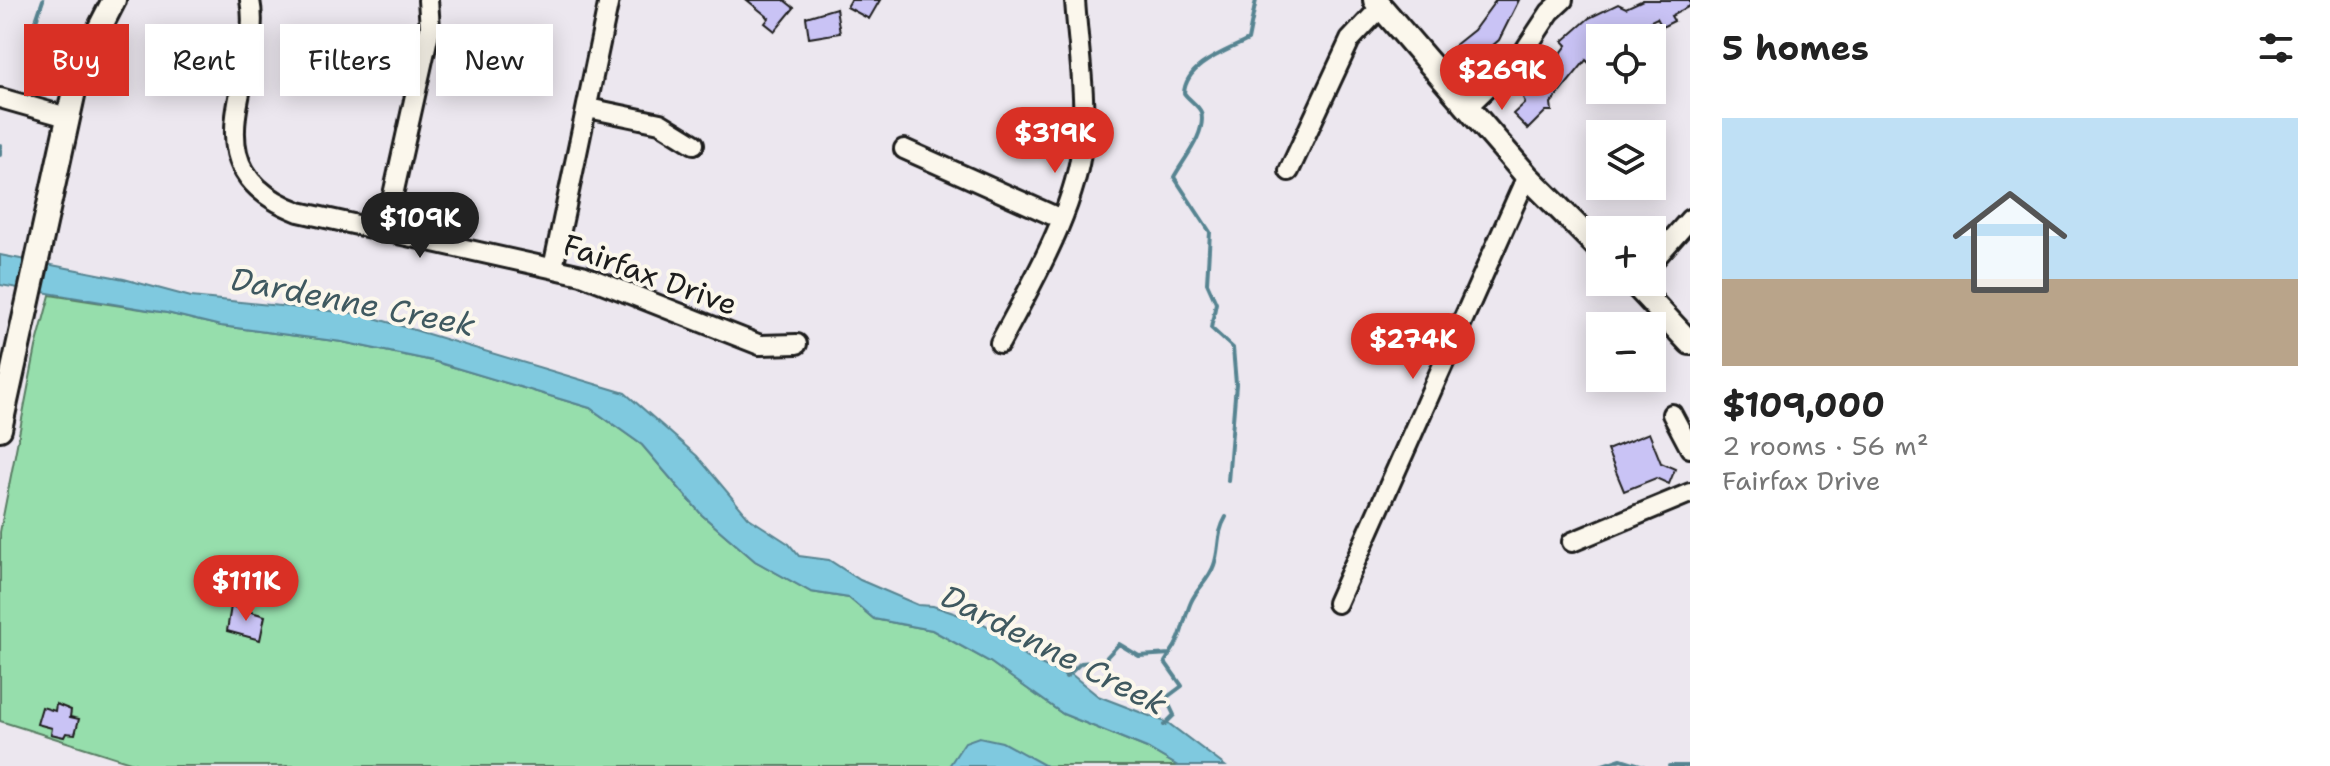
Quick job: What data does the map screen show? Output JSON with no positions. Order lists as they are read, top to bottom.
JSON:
{
  "streets": {
    "street": ["Fairfax Drive"]
  },
  "water": ["Dardenne Creek"],
  "page": {
    "heading": "5 homes",
    "map_buttons": ["+", "−"],
    "chip": [
      "Buy",
      "Rent",
      "Filters",
      "New"
    ],
    "price": [
      "$269K",
      "$319K",
      "$109K",
      "$274K",
      "$111K"
    ],
    "list": [
      {
        "name": "$109,000",
        "note": "2 rooms · 56 m² · Fairfax Drive"
      }
    ]
  }
}
